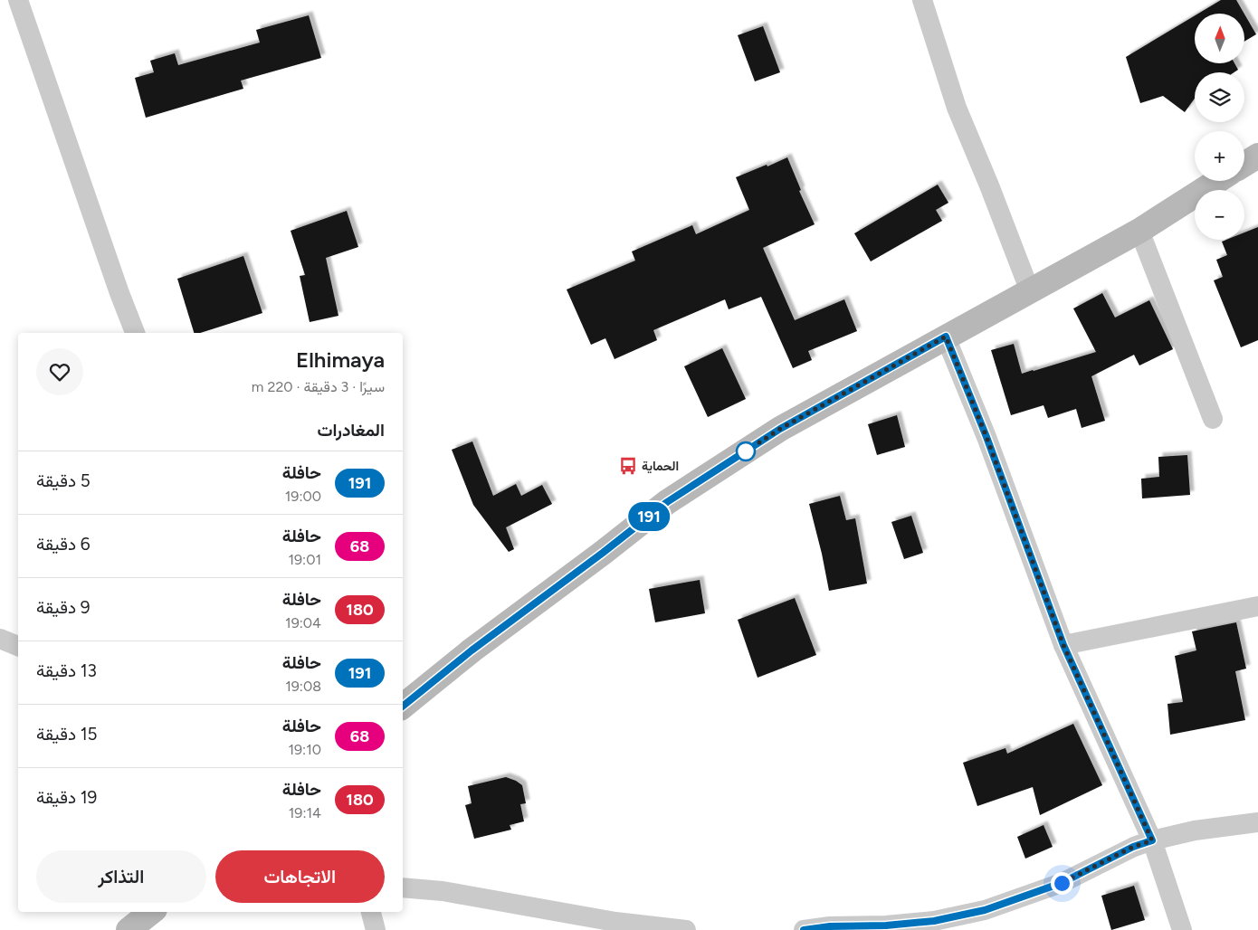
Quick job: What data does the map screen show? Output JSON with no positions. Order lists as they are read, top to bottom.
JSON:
{
  "places": {
    "bus stop": ["الحماية"]
  },
  "lines": ["bus line 191"],
  "north": "top",
  "page": {
    "on_map": "191",
    "map_buttons": ["+", "−"],
    "heading": [
      ["Elhimaya", "سيرًا · 3 دقيقة · 220 m"],
      "المغادرات"
    ],
    "list": [
      {
        "mark": "191",
        "name": "حافلة",
        "note": "19:00",
        "value": "5 دقيقة"
      },
      {
        "mark": "68",
        "name": "حافلة",
        "note": "19:01",
        "value": "6 دقيقة"
      },
      {
        "mark": "180",
        "name": "حافلة",
        "note": "19:04",
        "value": "9 دقيقة"
      },
      {
        "mark": "191",
        "name": "حافلة",
        "note": "19:08",
        "value": "13 دقيقة"
      },
      {
        "mark": "68",
        "name": "حافلة",
        "note": "19:10",
        "value": "15 دقيقة"
      },
      {
        "mark": "180",
        "name": "حافلة",
        "note": "19:14",
        "value": "19 دقيقة"
      }
    ],
    "buttons": ["الاتجاهات", "التذاكر"]
  }
}
